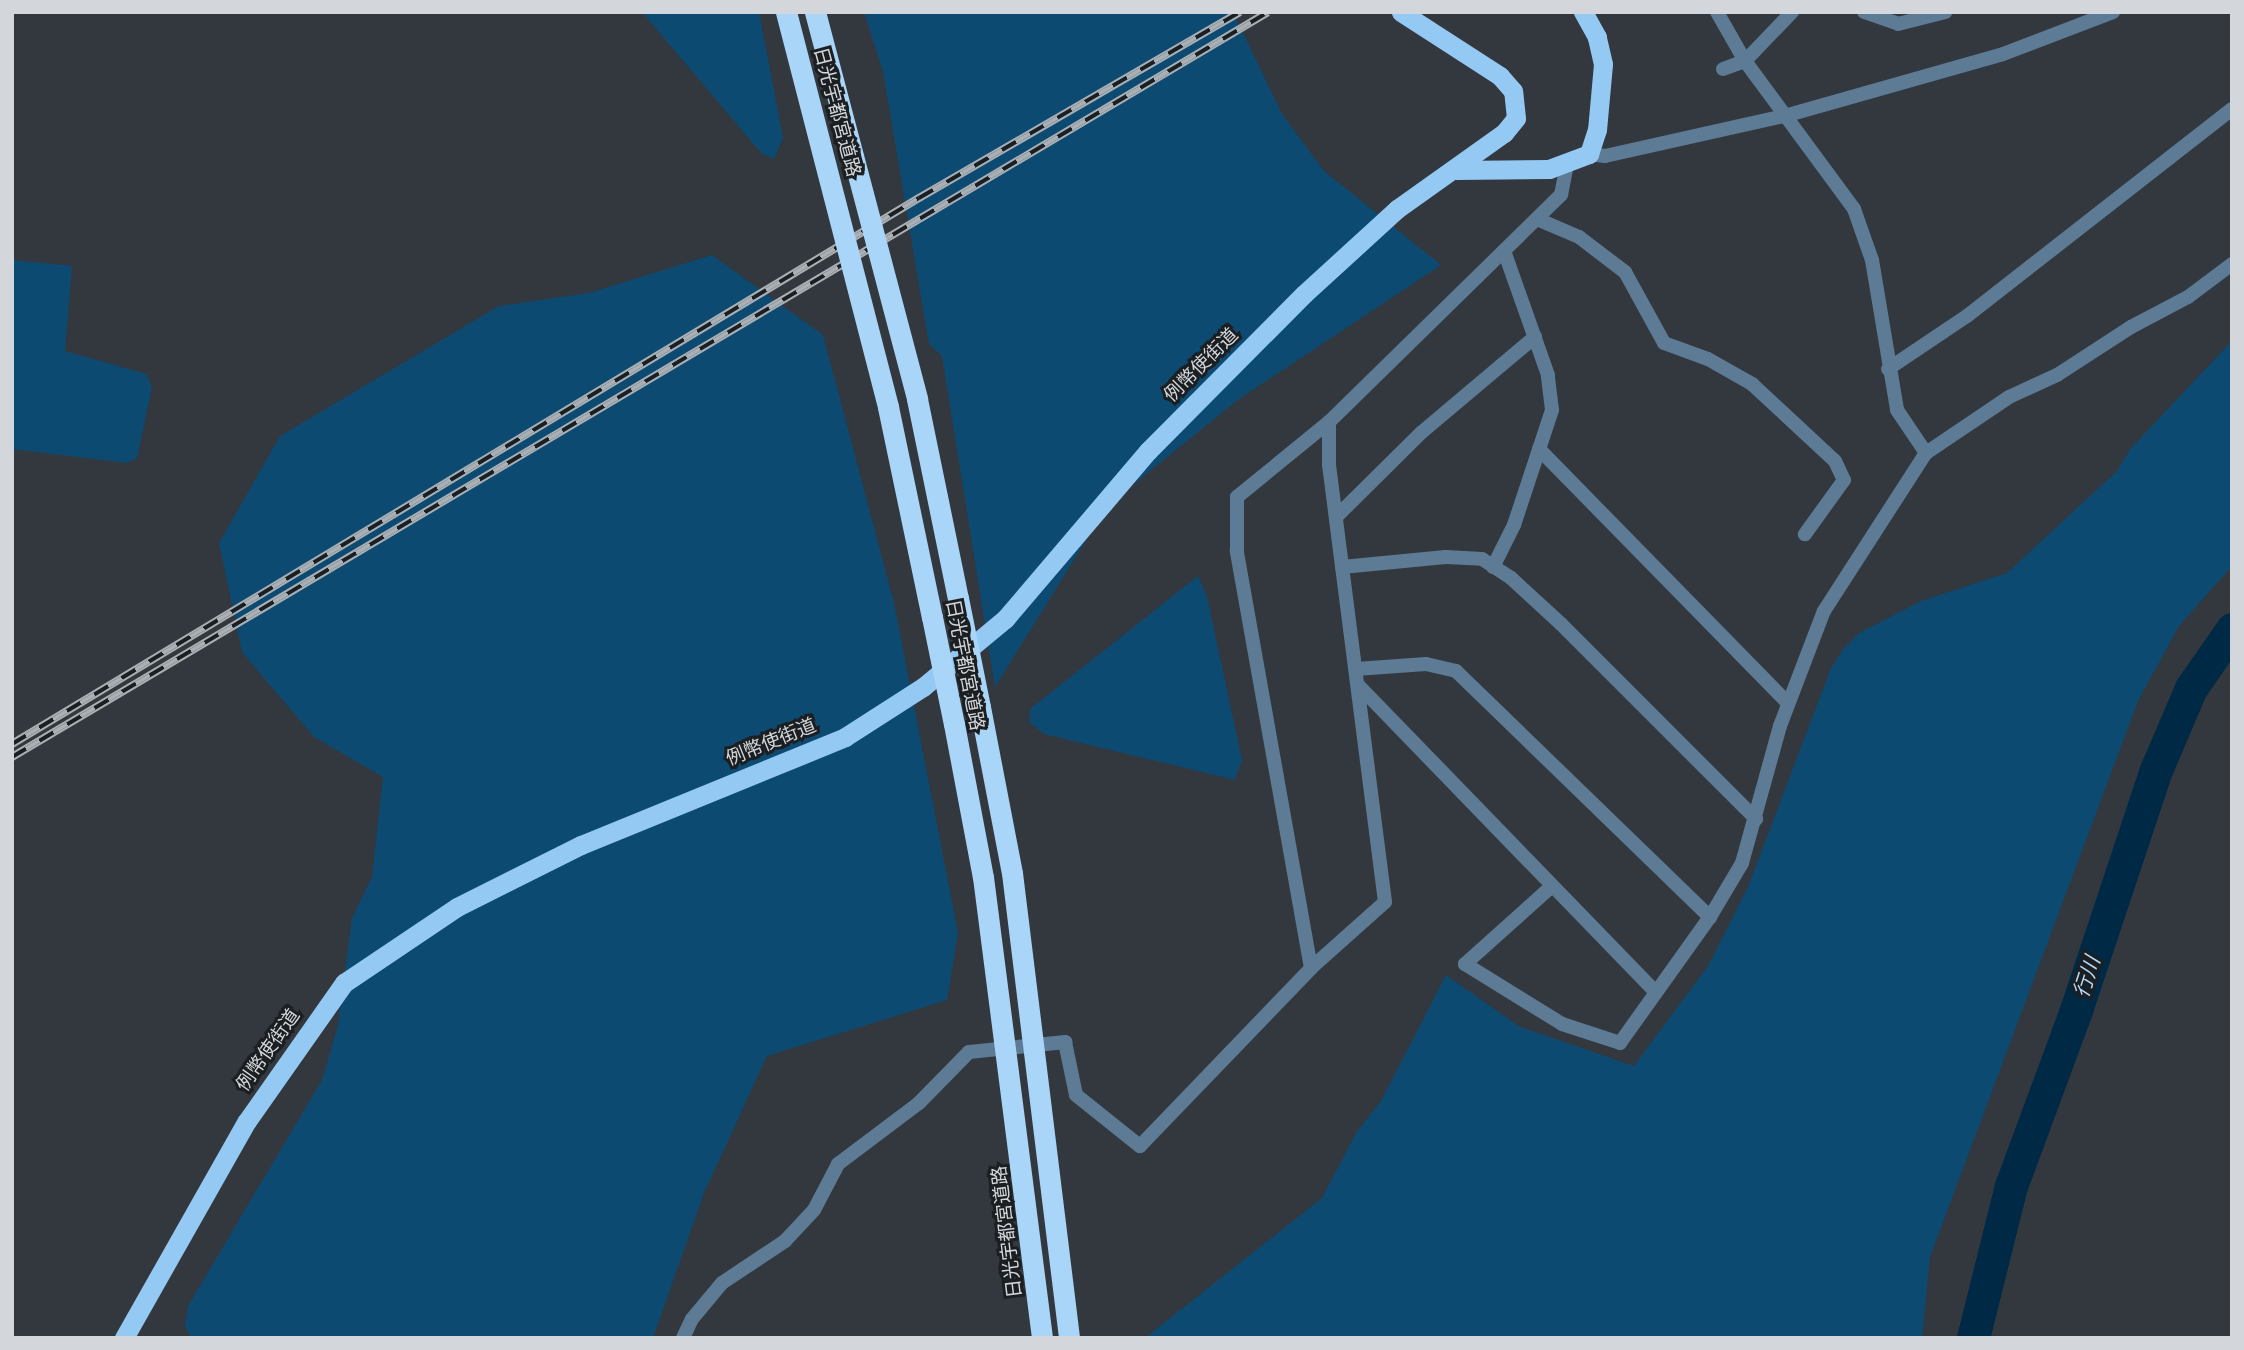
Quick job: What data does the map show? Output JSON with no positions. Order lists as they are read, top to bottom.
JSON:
{
  "streets": {
    "highway": ["日光宇都宮道路", "例幣使街道"]
  },
  "water": ["行川"]
}
